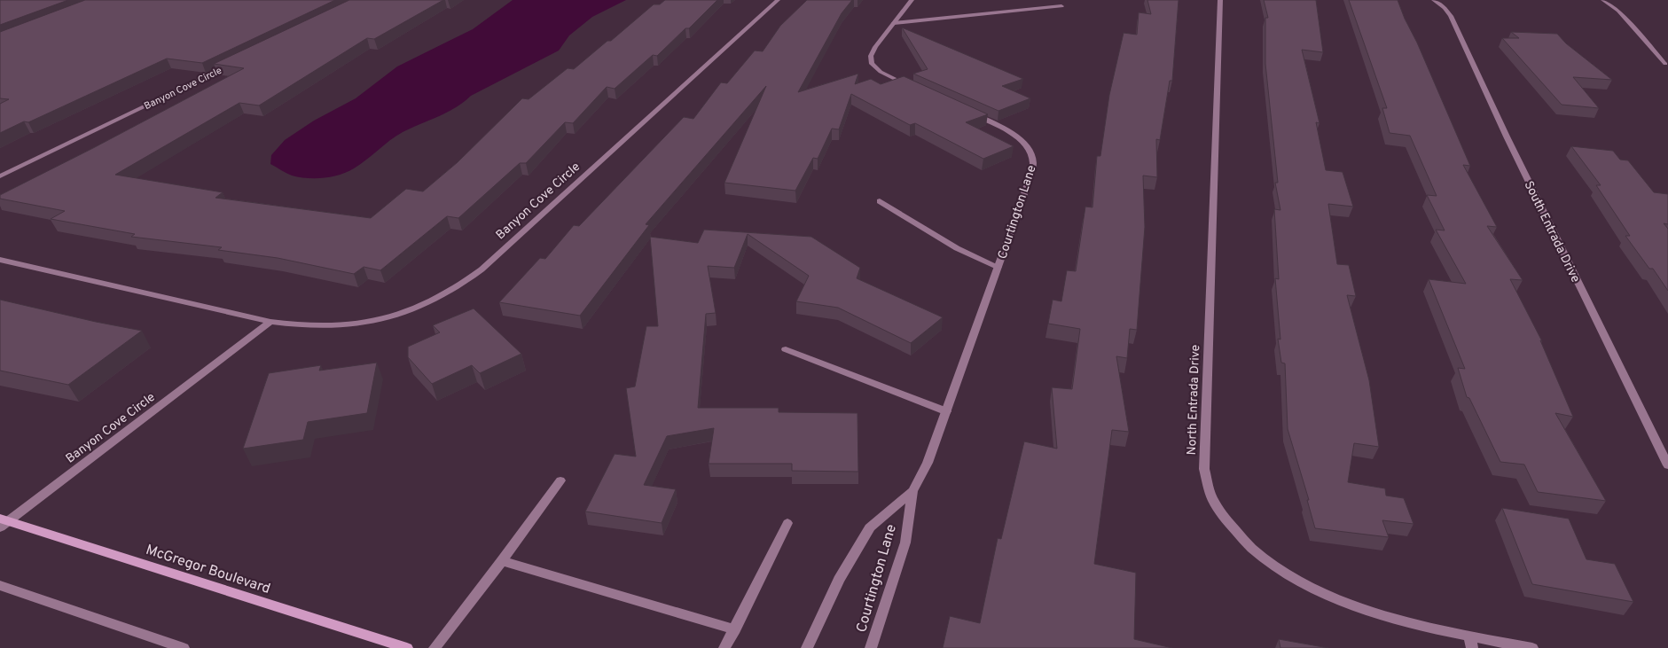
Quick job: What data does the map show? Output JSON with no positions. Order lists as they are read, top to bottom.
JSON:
{
  "streets": {
    "main road": ["McGregor Boulevard"],
    "street": [
      "Banyon Cove Circle",
      "Courtington Lane",
      "South Entrada Drive",
      "North Entrada Drive"
    ]
  },
  "crossings": [
    ["Banyon Cove Circle", "McGregor Boulevard"]
  ]
}
